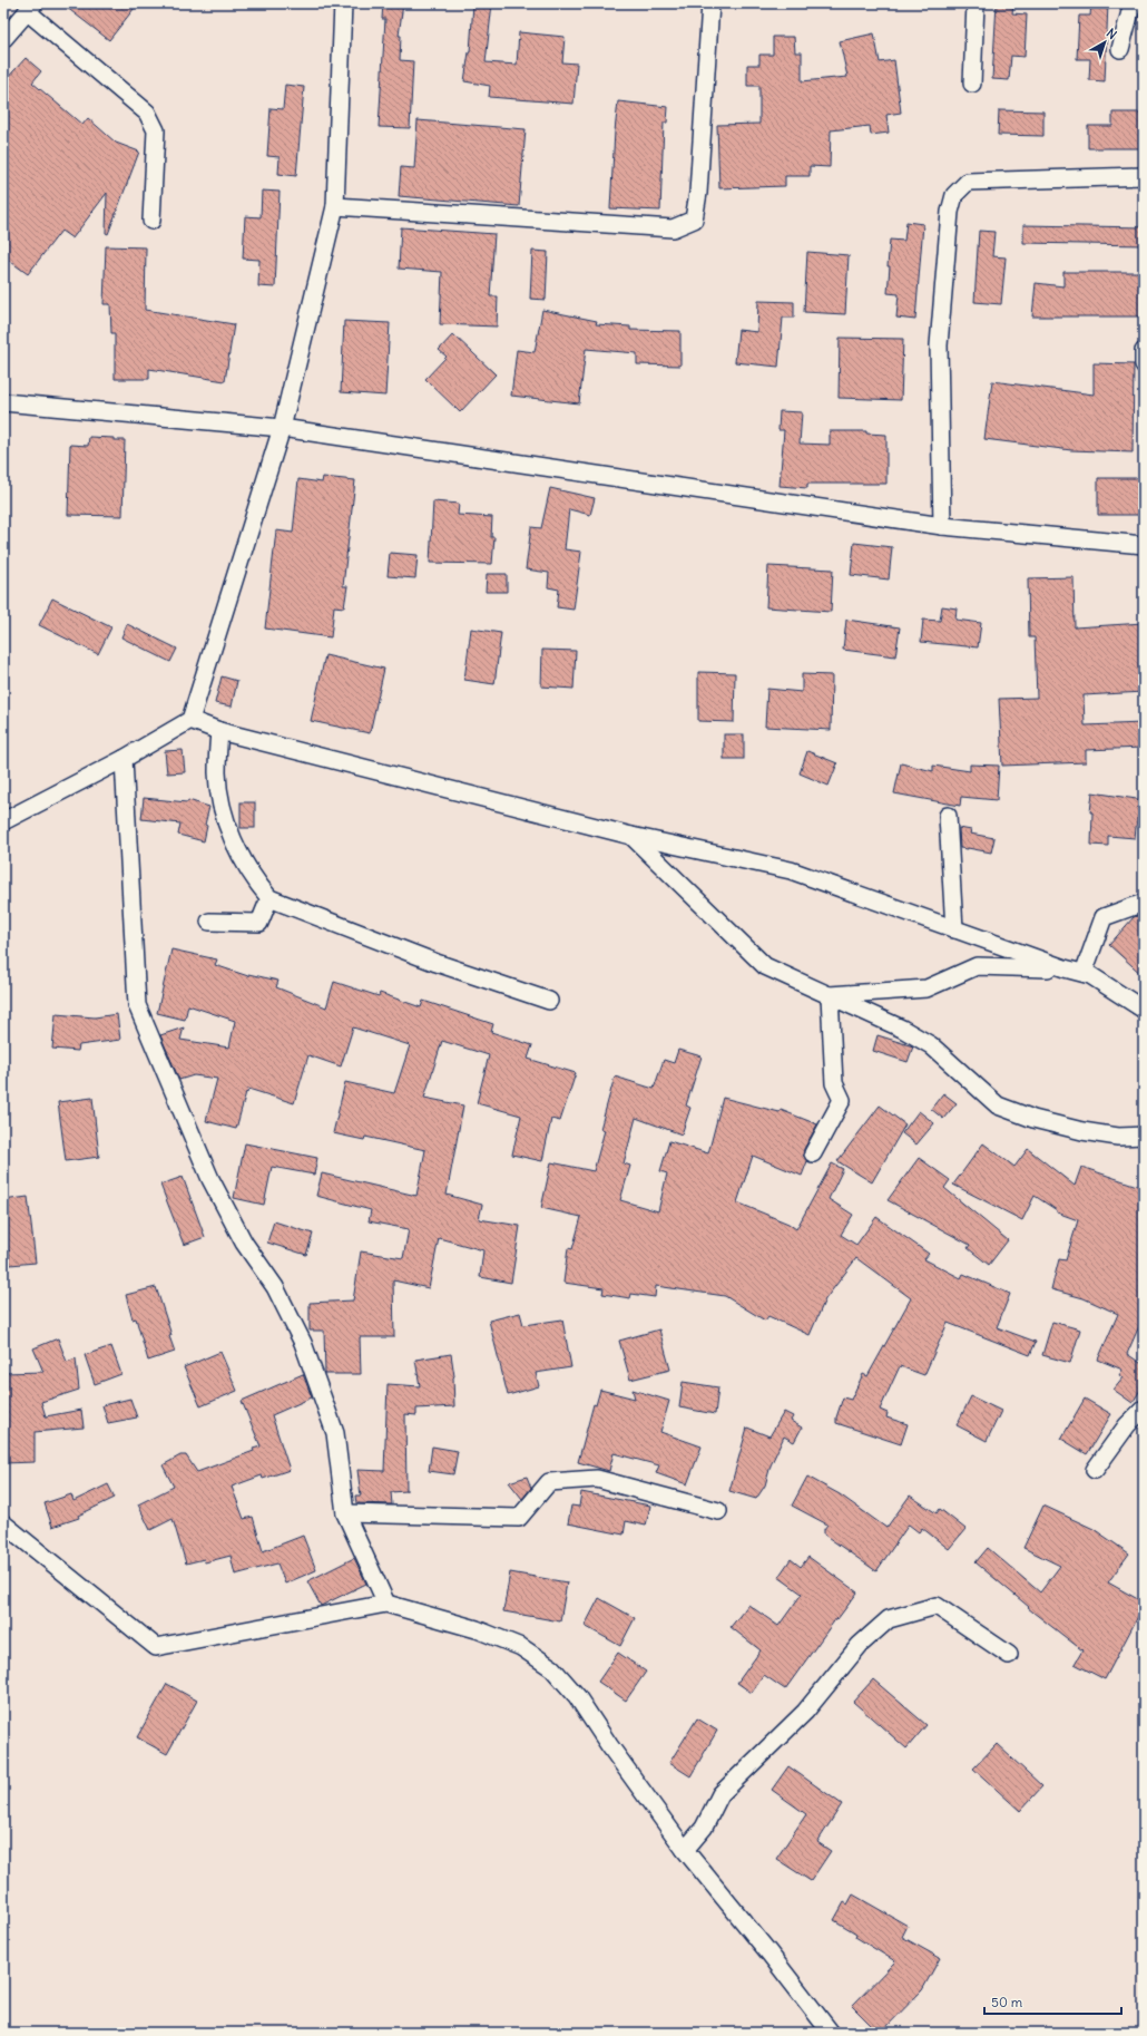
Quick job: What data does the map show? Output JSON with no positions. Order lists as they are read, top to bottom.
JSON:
{
  "scale_bar": "50 m",
  "north": "top right"
}
